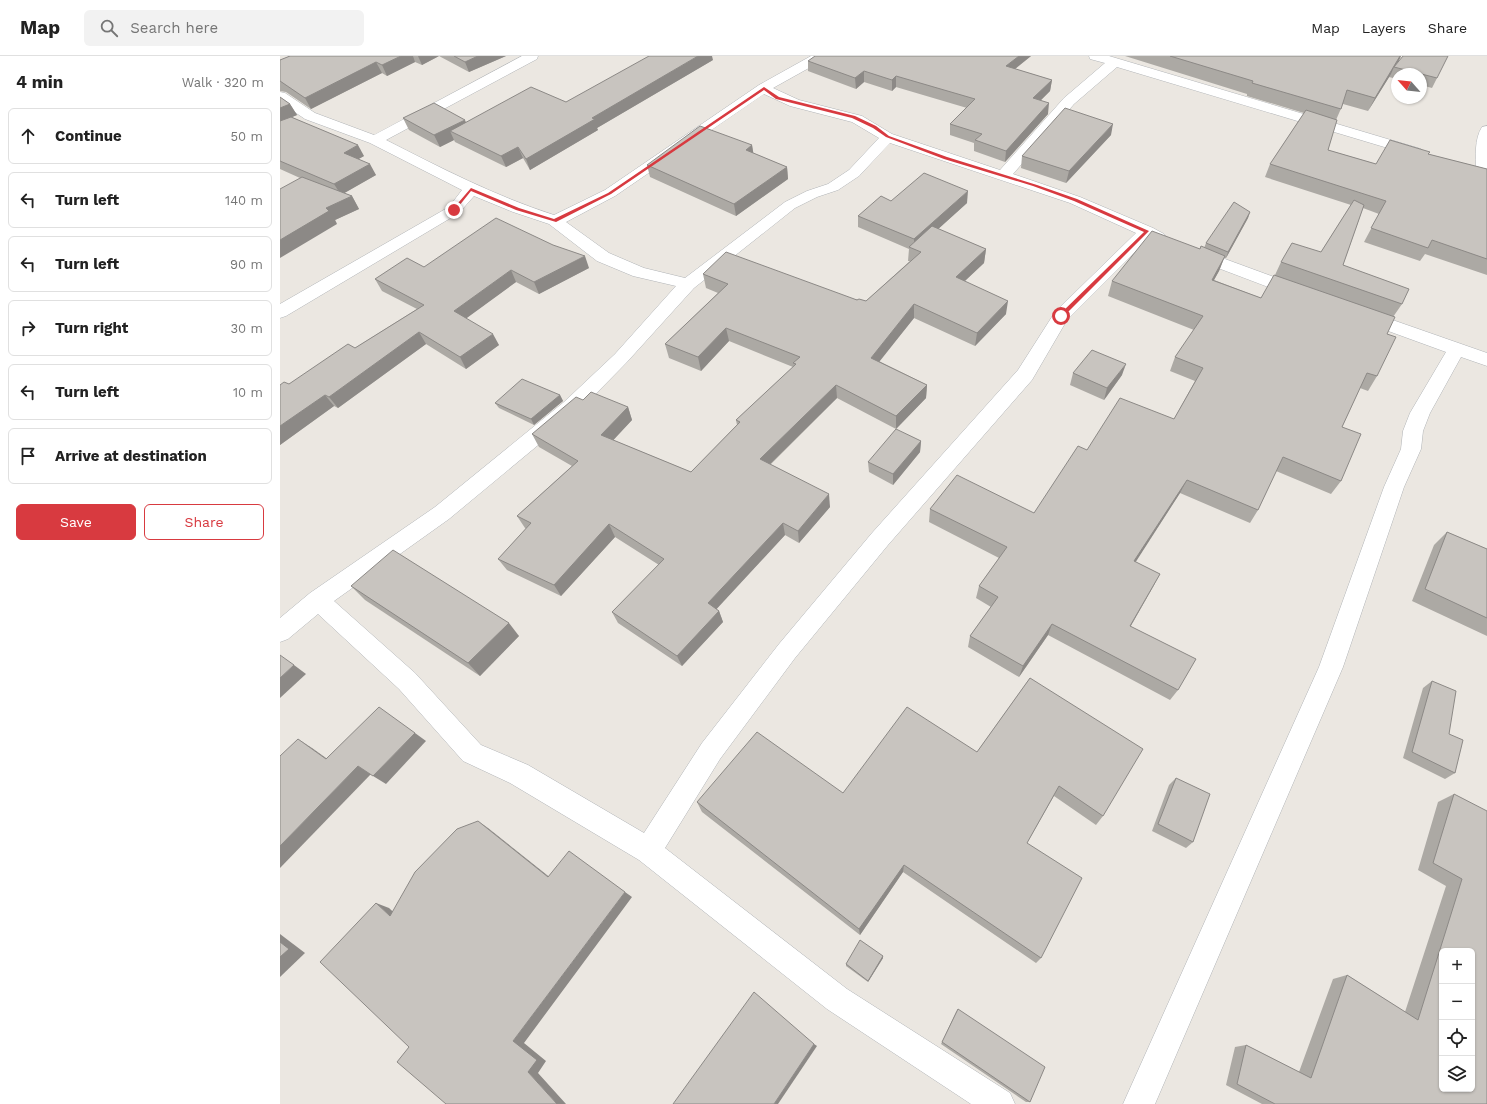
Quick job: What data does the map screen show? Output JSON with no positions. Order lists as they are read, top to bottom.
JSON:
{
  "north": "top left",
  "page": {
    "header": "Map",
    "search": "Search here",
    "nav": ["Map", "Layers", "Share"],
    "heading": ["4 min", "Walk · 320 m"],
    "list": [
      ["Continue", "50 m"],
      ["Turn left", "140 m"],
      ["Turn left", "90 m"],
      ["Turn right", "30 m"],
      ["Turn left", "10 m"],
      "Arrive at destination"
    ],
    "buttons": ["Save", "Share"],
    "map_buttons": ["+", "−"]
  }
}
